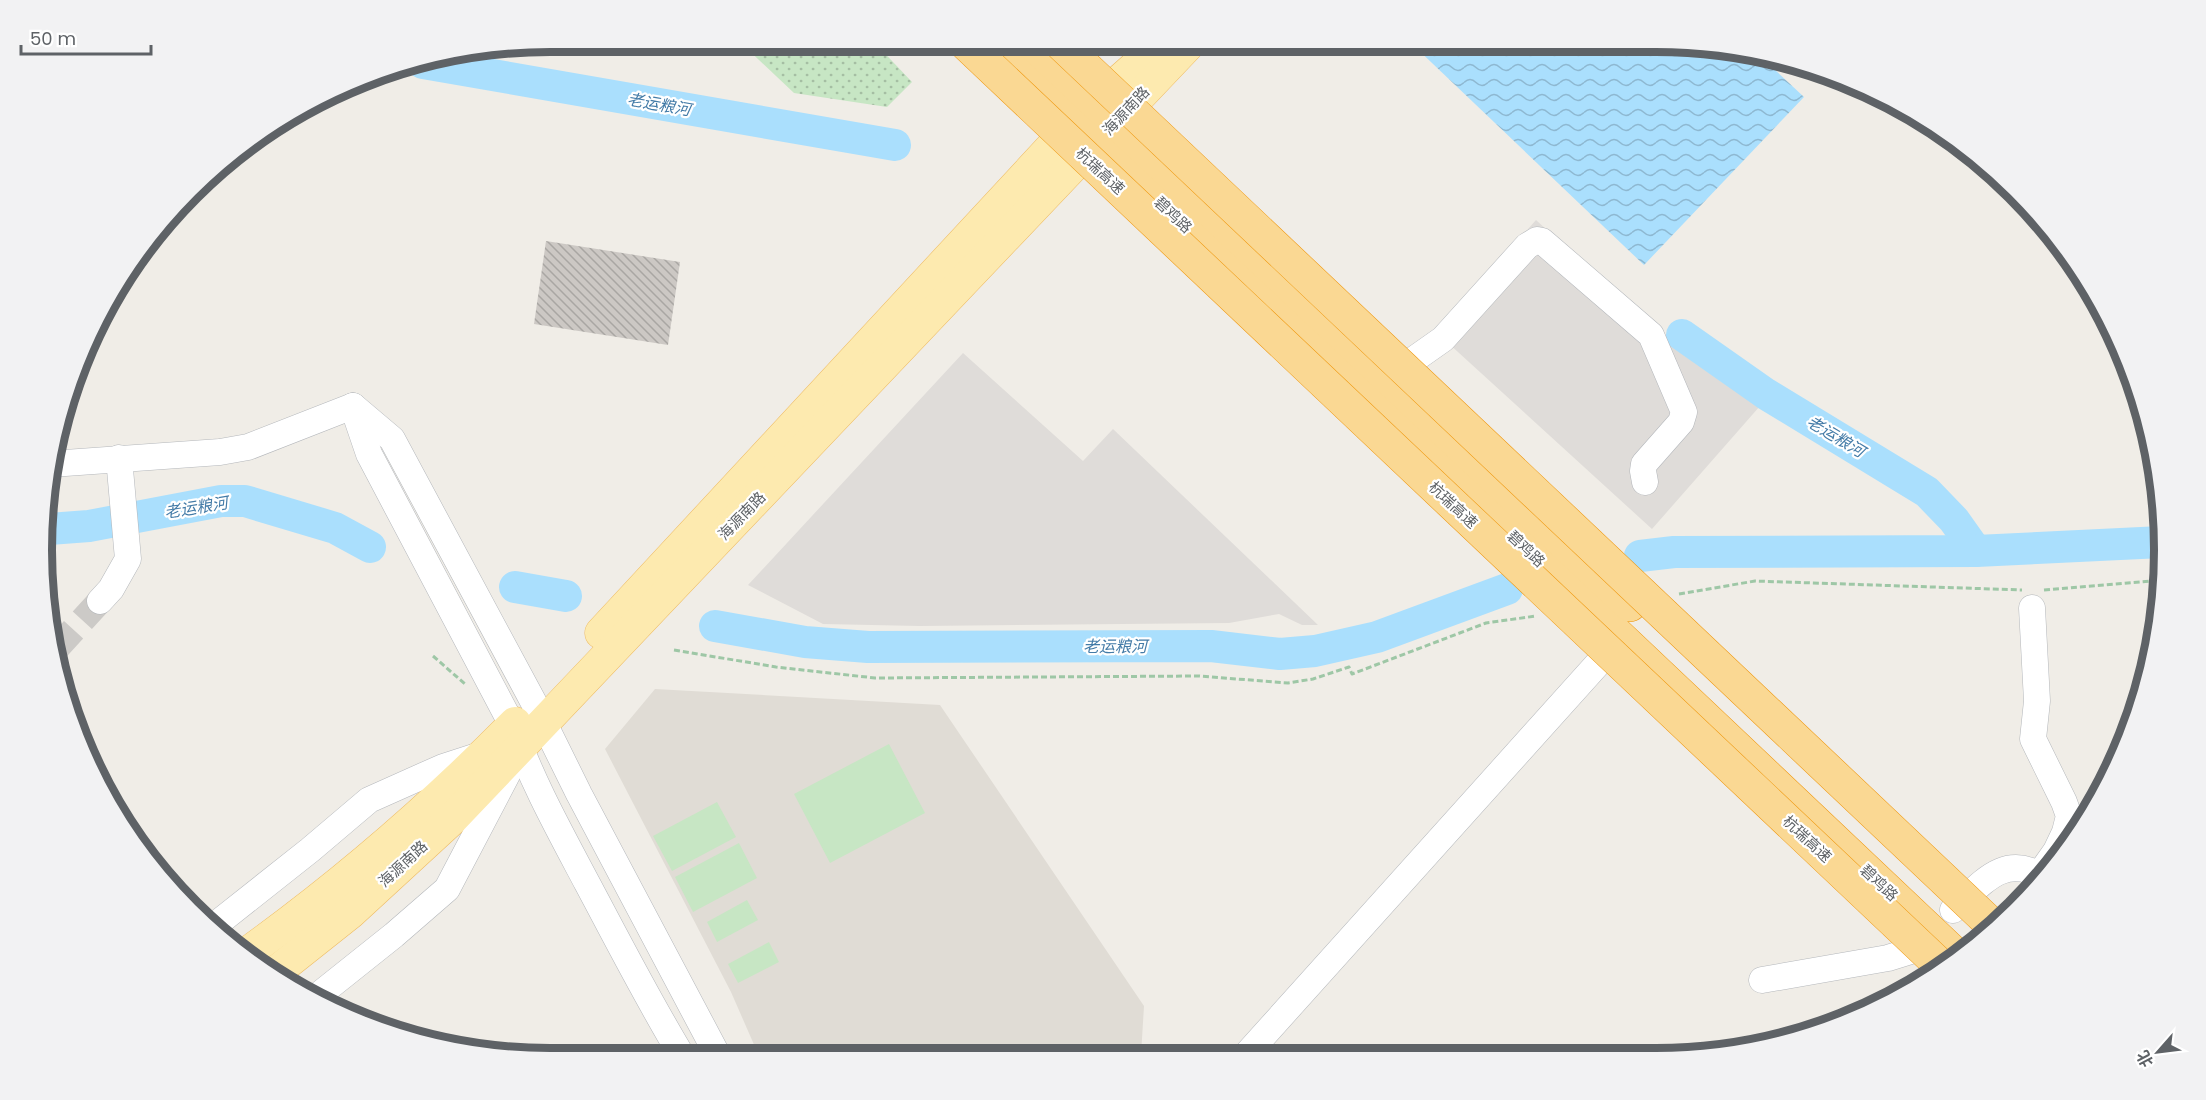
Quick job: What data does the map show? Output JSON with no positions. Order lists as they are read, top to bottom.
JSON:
{
  "streets": {
    "highway": ["杭瑞高速", "碧鸡路"],
    "main road": ["海源南路"]
  },
  "crossings": [
    ["海源南路", "碧鸡路"]
  ],
  "water": ["老运粮河"],
  "scale_bar": "50 m",
  "north": "bottom left"
}
